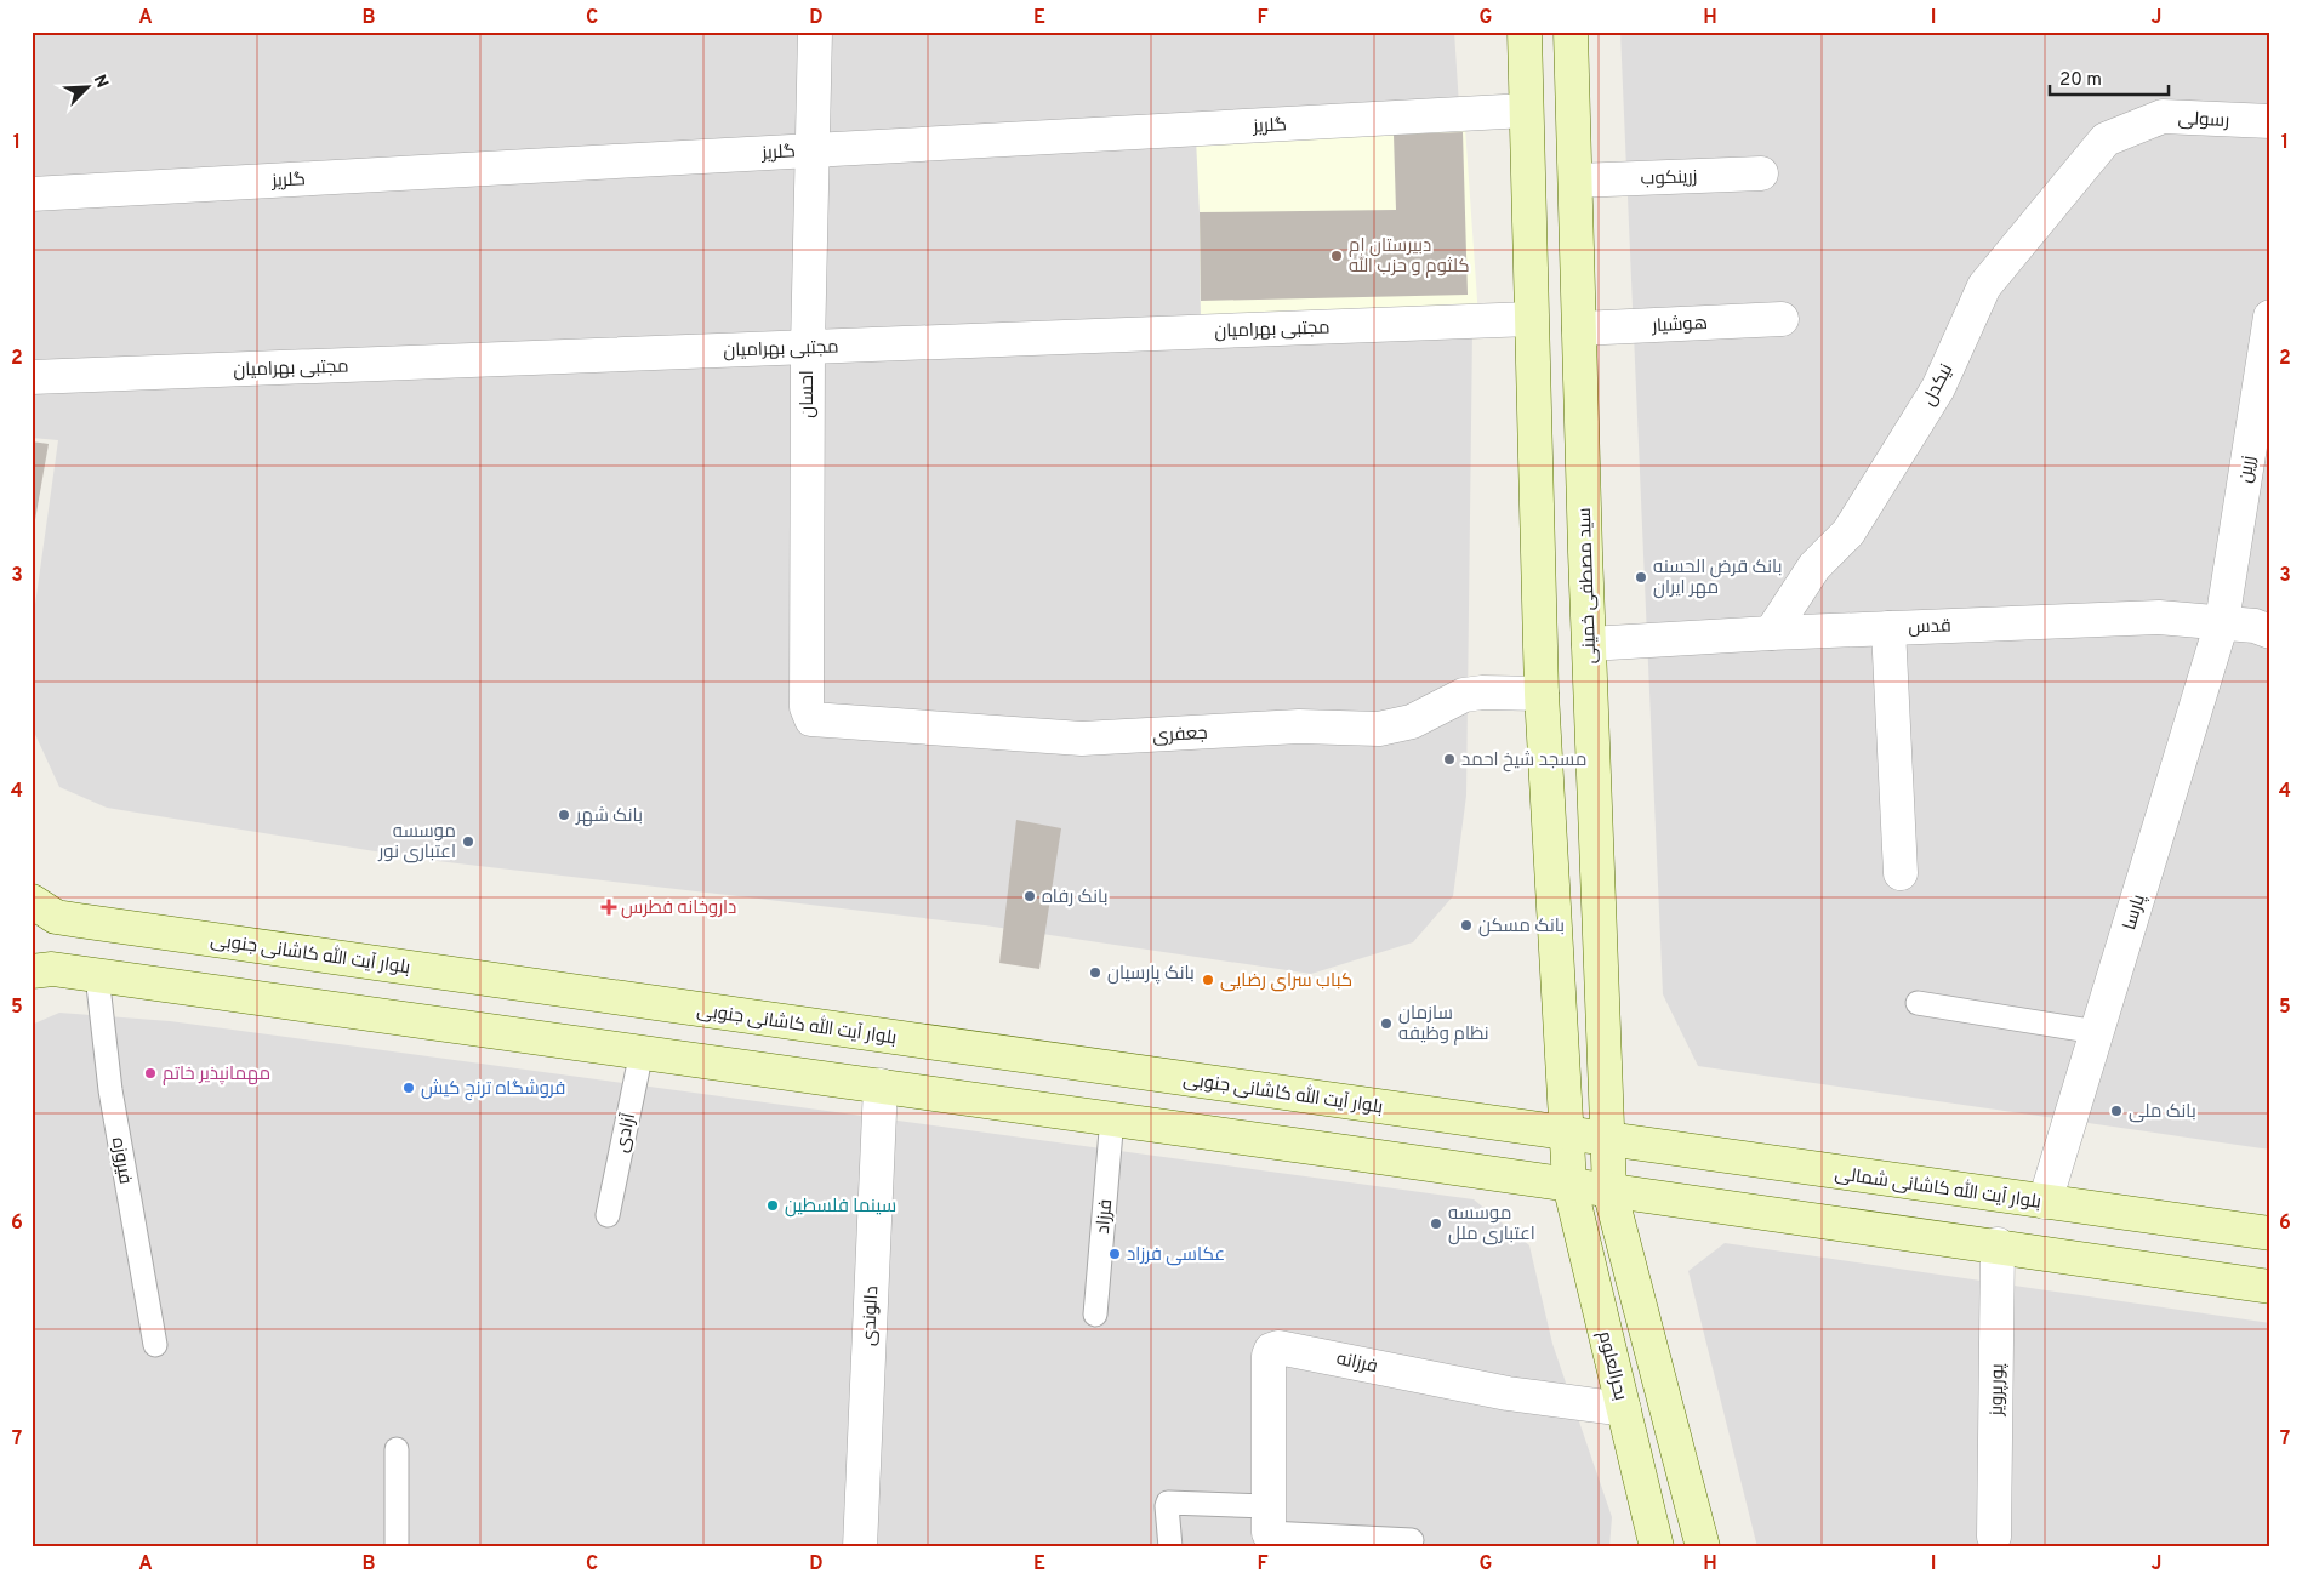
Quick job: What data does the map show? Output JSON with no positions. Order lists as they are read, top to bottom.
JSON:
{
  "streets": {
    "main road": [
      "سید مصطفی خمینی",
      "بلوار آیت الله کاشانی جنوبی",
      "بلوار آیت الله کاشانی شمالی",
      "بحرالعلوم"
    ],
    "street": [
      "رسولی",
      "گلریز",
      "زرینکوب",
      "هوشیار",
      "مجتبی بهرامیان",
      "نیکدل",
      "احسان",
      "زرین",
      "قدس",
      "جعفری",
      "پارسا",
      "دالوندی",
      "فرزانه",
      "پورپرویز"
    ],
    "lane": ["آزادی", "فیروزه", "فرزاد"]
  },
  "crossings": [
    ["رسولی", "نیکدل"],
    ["گلریز", "احسان"],
    ["زرینکوب", "سید مصطفی خمینی"],
    ["هوشیار", "سید مصطفی خمینی"],
    ["مجتبی بهرامیان", "احسان"],
    ["نیکدل", "قدس"],
    ["احسان", "جعفری"],
    ["زرین", "قدس"],
    ["زرین", "پارسا"],
    ["سید مصطفی خمینی", "قدس"],
    ["سید مصطفی خمینی", "بلوار آیت الله کاشانی جنوبی"],
    ["سید مصطفی خمینی", "بلوار آیت الله کاشانی شمالی"],
    ["قدس", "پارسا"],
    ["پارسا", "بلوار آیت الله کاشانی شمالی"],
    ["بلوار آیت الله کاشانی جنوبی", "بلوار آیت الله کاشانی شمالی"],
    ["بلوار آیت الله کاشانی جنوبی", "بحرالعلوم"],
    ["فرزانه", "بحرالعلوم"]
  ],
  "places": {
    "other": [
      "دبیرستان ام کلثوم و حزب الله",
      "بانک قرض الحسنه مهر ایران",
      "مسجد شیخ احمد",
      "بانک شهر",
      "موسسه اعتباری نور",
      "بانک رفاه",
      "بانک مسکن",
      "بانک پارسیان",
      "کباب سرای رضایی",
      "سازمان نظام وظیفه",
      "مهمانپذیر خاتم",
      "فروشگاه ترنج کیش",
      "بانک ملی",
      "سینما فلسطین",
      "موسسه اعتباری ملل",
      "عکاسی فرزاد"
    ],
    "health": ["داروخانه فطرس"]
  },
  "scale_bar": "20 m",
  "north": "top right",
  "grid": {
    "columns": [
      "A",
      "B",
      "C",
      "D",
      "E",
      "F",
      "G",
      "H",
      "I",
      "J"
    ],
    "rows": [
      "1",
      "2",
      "3",
      "4",
      "5",
      "6",
      "7"
    ]
  }
}
